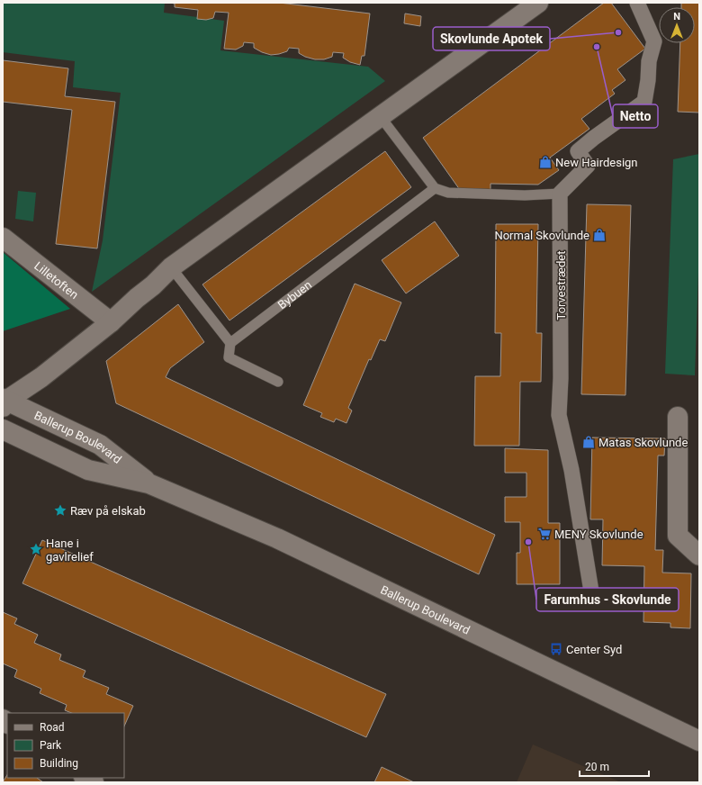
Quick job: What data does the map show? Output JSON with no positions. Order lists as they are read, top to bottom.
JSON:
{
  "streets": {
    "street": ["Lilletoften", "Torvestrædet", "Ballerup Boulevard"],
    "lane": ["Bybuen"]
  },
  "places": {
    "other": ["Skovlunde Apotek", "Netto", "Farumhus - Skovlunde"],
    "shop": ["New Hairdesign", "Normal Skovlunde", "Matas Skovlunde"],
    "place": ["Ræv på elskab", "Hane i gavlrelief"],
    "supermarket": ["MENY Skovlunde"],
    "bus stop": ["Center Syd"]
  },
  "legend": ["Road", "Park", "Building"],
  "scale_bar": "20 m",
  "north": "top"
}
